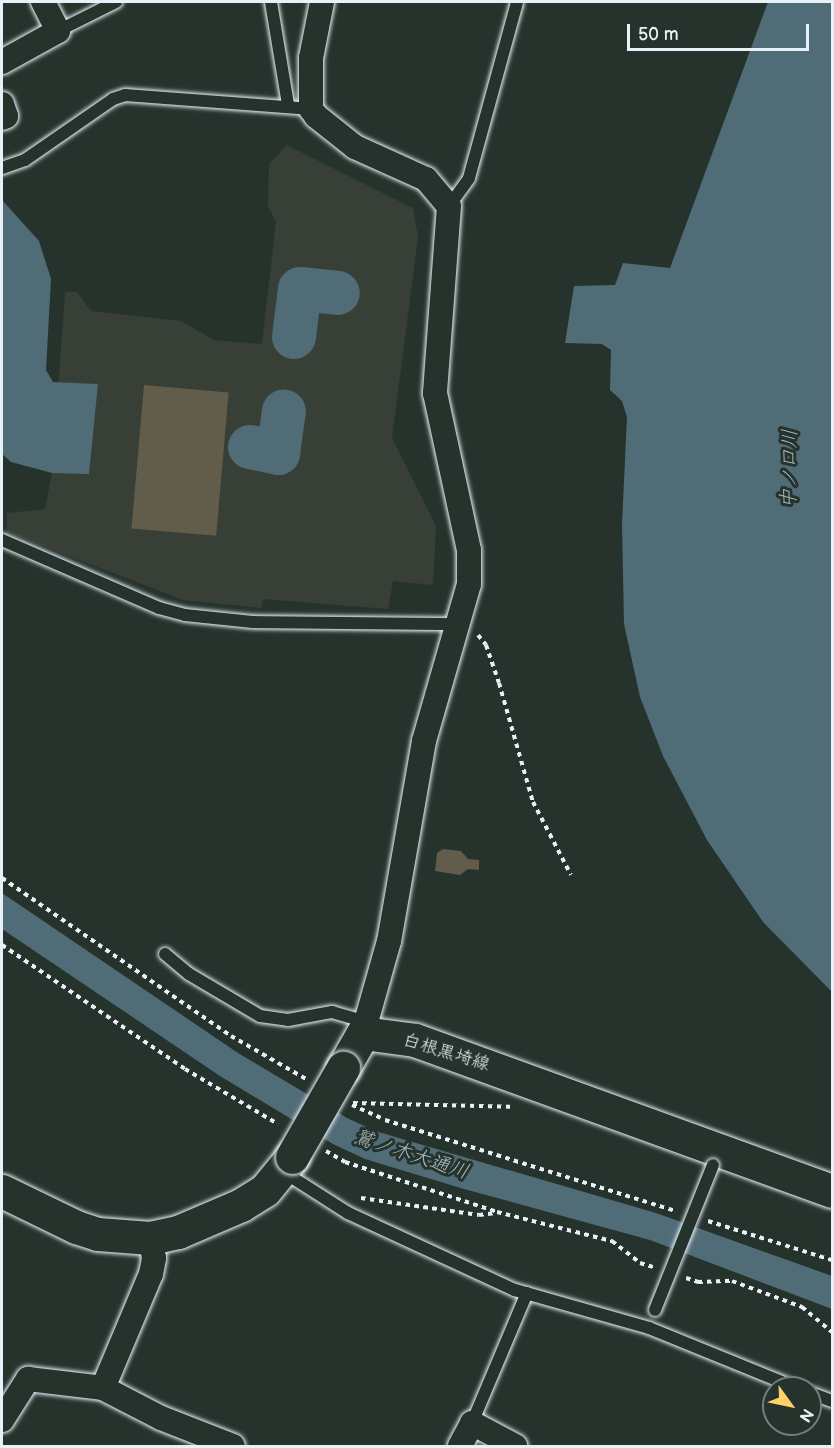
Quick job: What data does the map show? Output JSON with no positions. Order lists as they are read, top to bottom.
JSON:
{
  "streets": {
    "main road": ["白根黒埼線"]
  },
  "water": ["中ノ口川", "鷲ノ木大通川"],
  "scale_bar": "50 m",
  "north": "bottom right"
}
